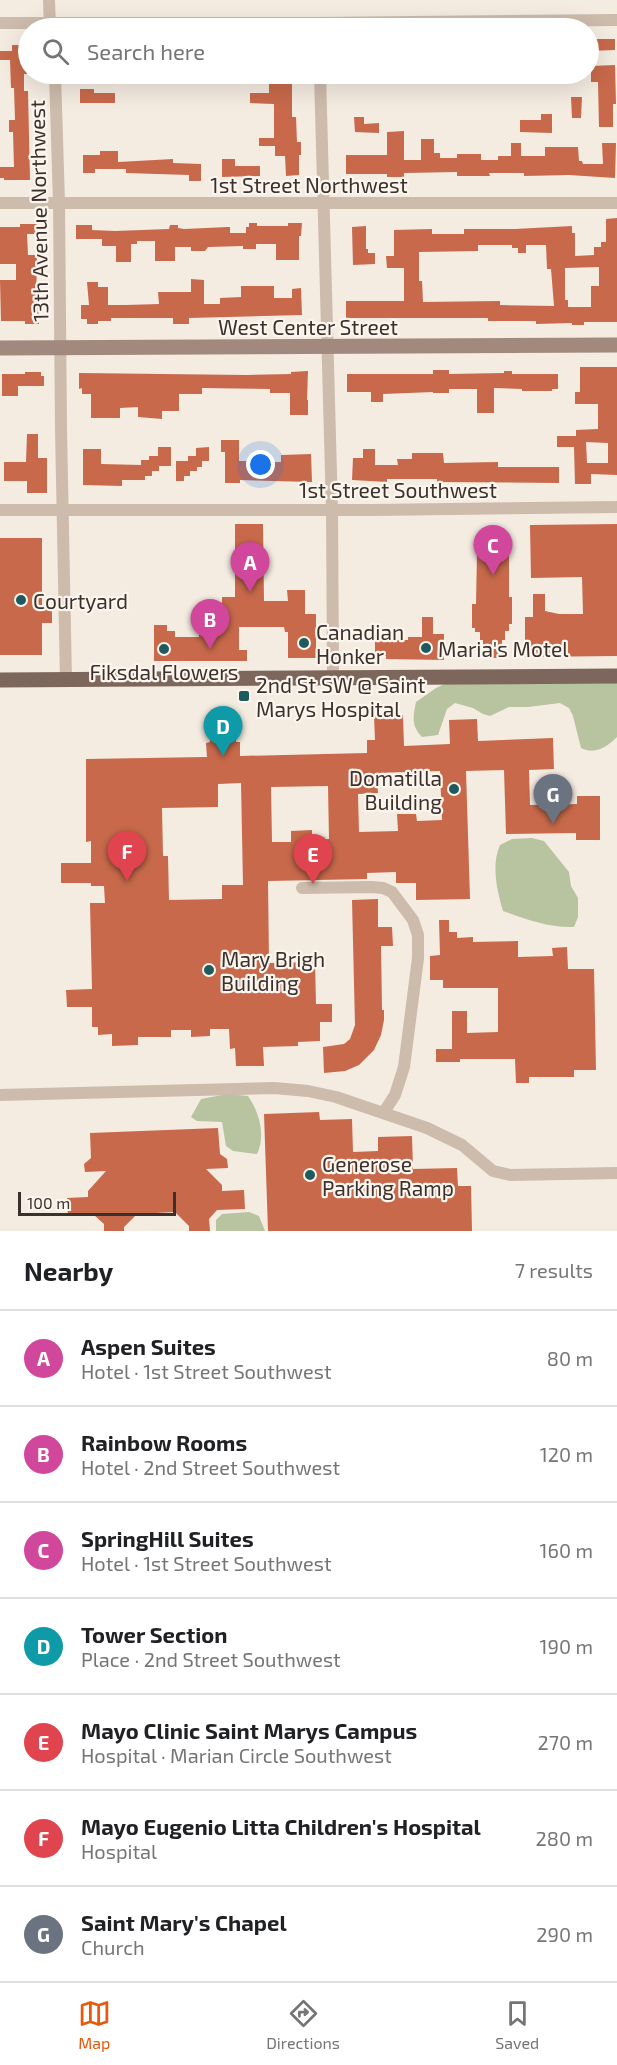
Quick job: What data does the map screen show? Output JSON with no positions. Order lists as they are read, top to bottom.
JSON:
{
  "streets": {
    "street": [
      "1st Street Northwest",
      "13th Avenue Northwest",
      "West Center Street",
      "1st Street Southwest"
    ]
  },
  "crossings": [
    ["1st Street Northwest", "13th Avenue Northwest"],
    ["13th Avenue Northwest", "West Center Street"],
    ["13th Avenue Northwest", "1st Street Southwest"]
  ],
  "places": {
    "other": [
      "Courtyard",
      "Canadian Honker",
      "Maria's Motel",
      "Fiksdal Flowers",
      "Domatilla Building",
      "Mary Brigh Building",
      "Generose Parking Ramp"
    ],
    "transit": ["2nd St SW @ Saint Marys Hospital"]
  },
  "scale_bar": "100 m",
  "page": {
    "search": "Search here",
    "pins": [
      "C",
      "A",
      "B",
      "D",
      "G",
      "F",
      "E"
    ],
    "scale": "100 m",
    "heading": ["Nearby", "7 results"],
    "list": [
      {
        "mark": "A",
        "name": "Aspen Suites",
        "note": "Hotel · 1st Street Southwest",
        "value": "80 m"
      },
      {
        "mark": "B",
        "name": "Rainbow Rooms",
        "note": "Hotel · 2nd Street Southwest",
        "value": "120 m"
      },
      {
        "mark": "C",
        "name": "SpringHill Suites",
        "note": "Hotel · 1st Street Southwest",
        "value": "160 m"
      },
      {
        "mark": "D",
        "name": "Tower Section",
        "note": "Place · 2nd Street Southwest",
        "value": "190 m"
      },
      {
        "mark": "E",
        "name": "Mayo Clinic Saint Marys Campus",
        "note": "Hospital · Marian Circle Southwest",
        "value": "270 m"
      },
      {
        "mark": "F",
        "name": "Mayo Eugenio Litta Children's Hospital",
        "note": "Hospital",
        "value": "280 m"
      },
      {
        "mark": "G",
        "name": "Saint Mary's Chapel",
        "note": "Church",
        "value": "290 m"
      }
    ],
    "nav": ["Map", "Directions", "Saved"]
  }
}
